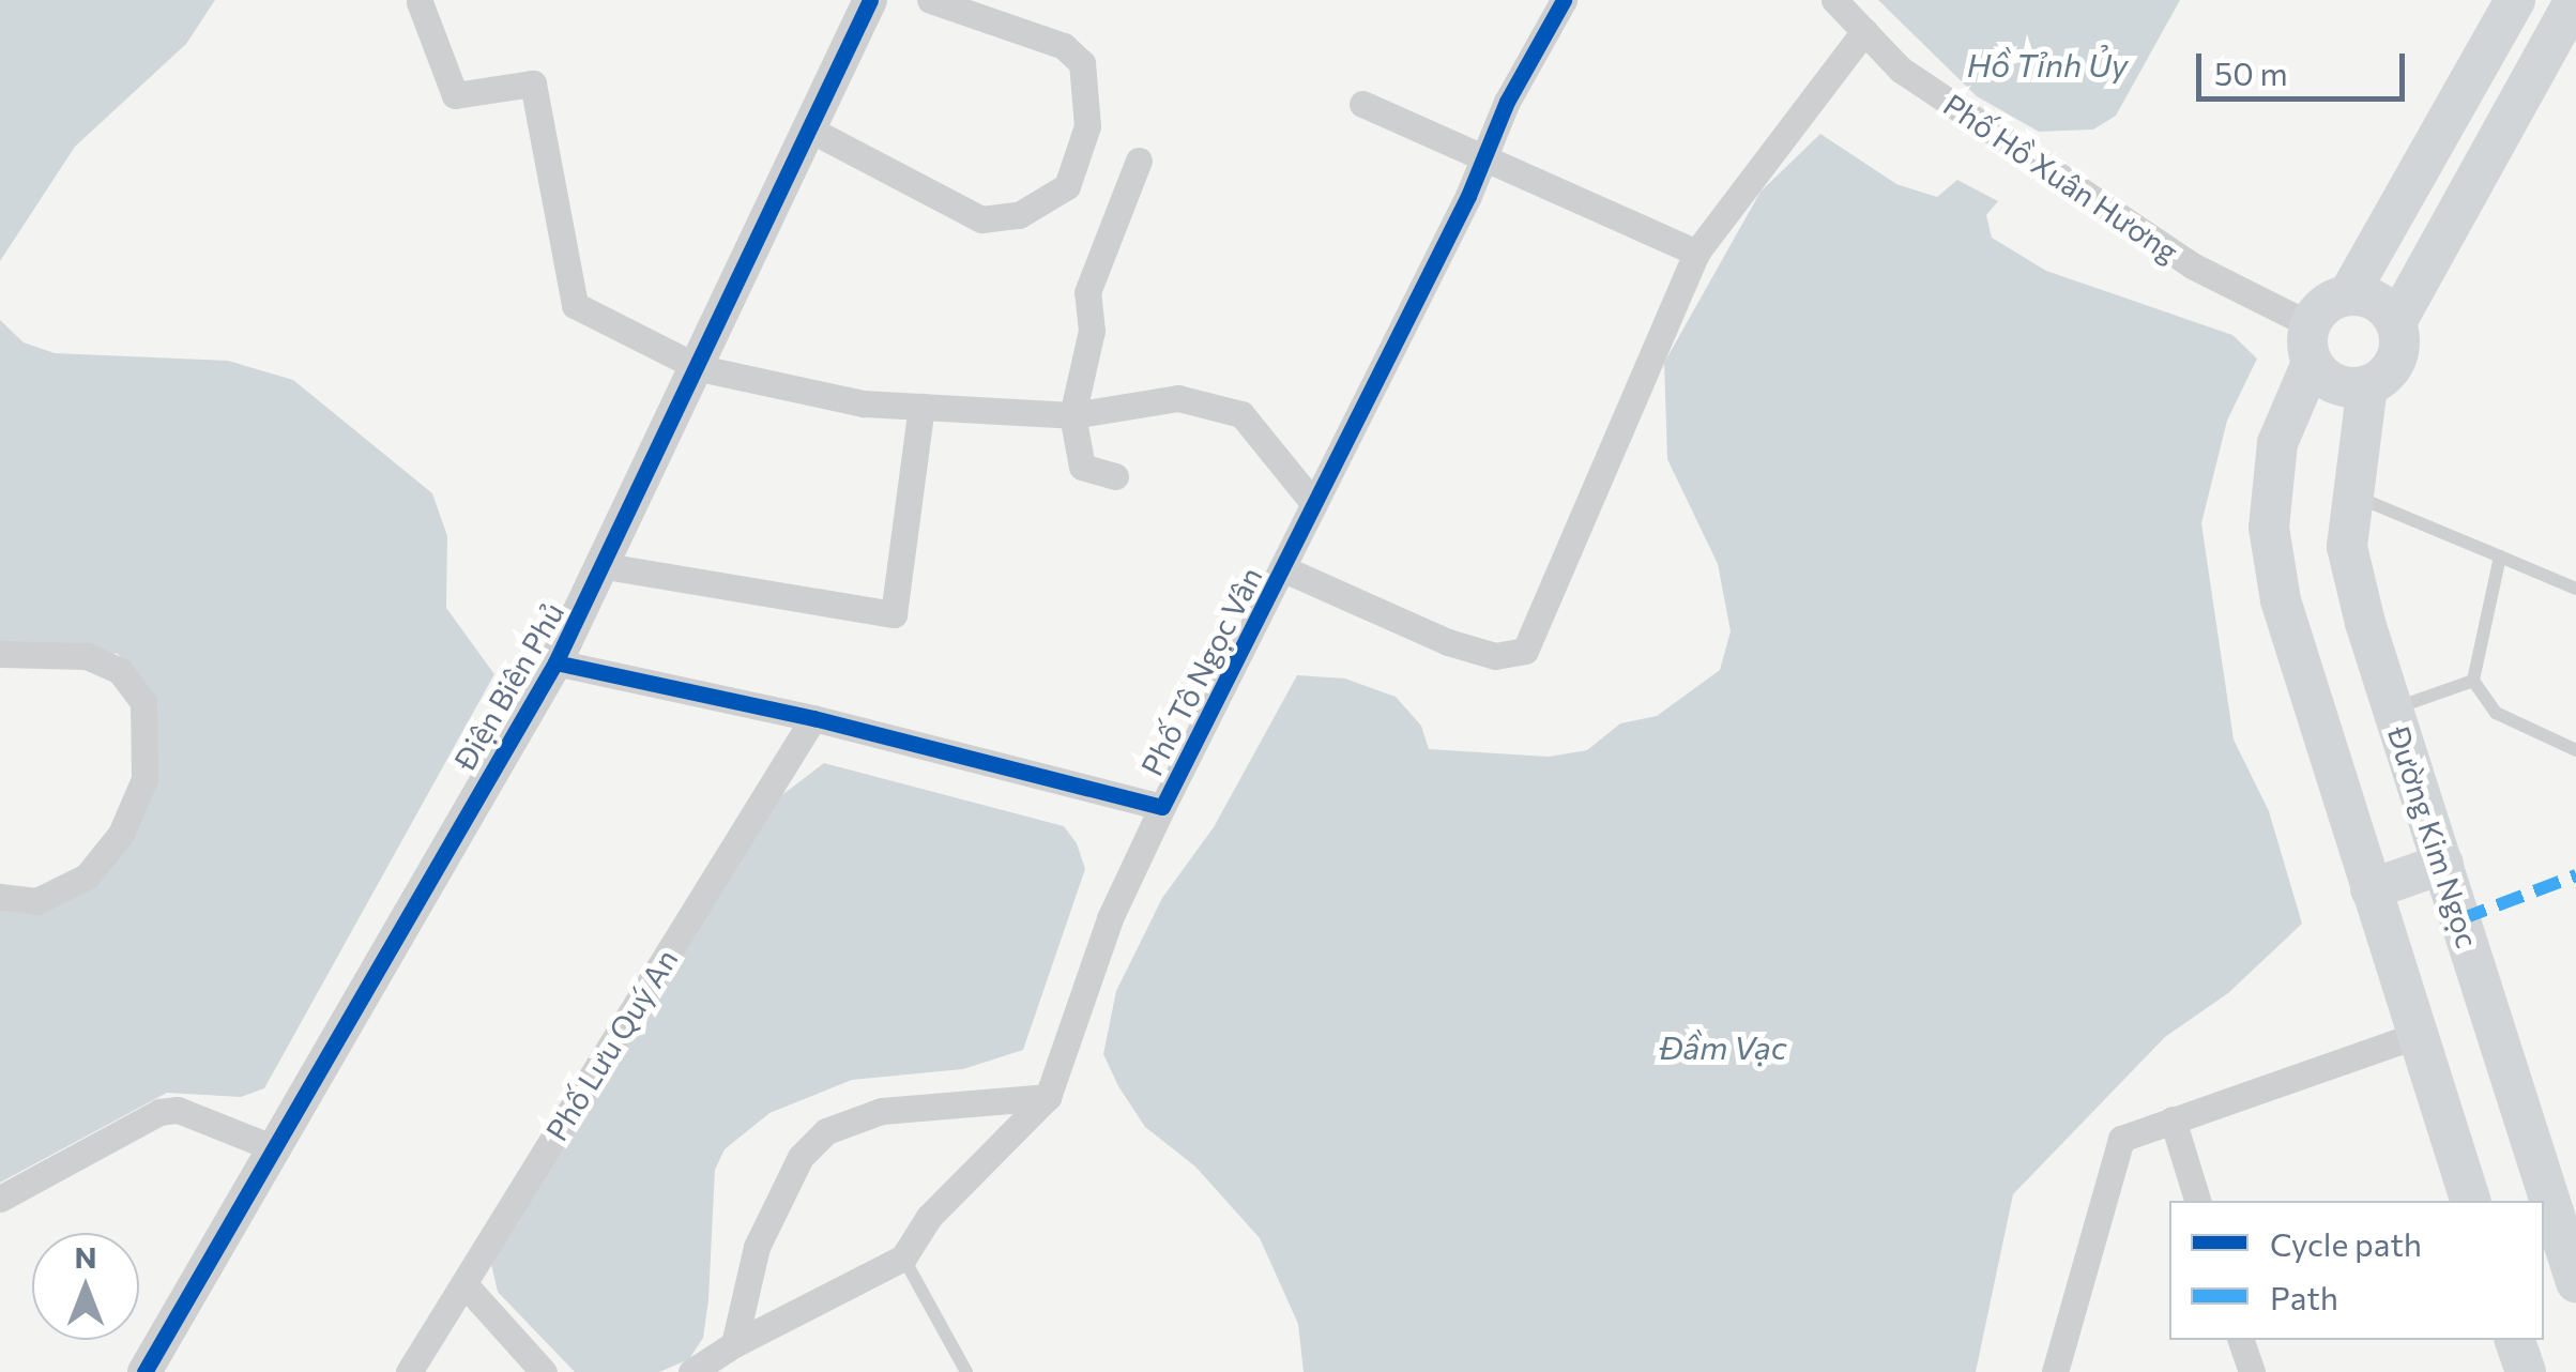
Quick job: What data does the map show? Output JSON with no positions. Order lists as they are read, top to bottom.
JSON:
{
  "streets": {
    "main road": ["Đường Kim Ngọc"],
    "street": [
      "Phố Hồ Xuân Hương",
      "Phố Tô Ngọc Vân",
      "Điện Biên Phủ",
      "Phố Lưu Quý An"
    ]
  },
  "crossings": [
    ["Phố Hồ Xuân Hương", "Đường Kim Ngọc"],
    ["Phố Tô Ngọc Vân", "Điện Biên Phủ"],
    ["Phố Tô Ngọc Vân", "Phố Lưu Quý An"]
  ],
  "water": ["Hồ Tỉnh Ủy", "Đầm Vạc"],
  "legend": ["Cycle path", "Path"],
  "scale_bar": "50 m",
  "north": "top"
}
